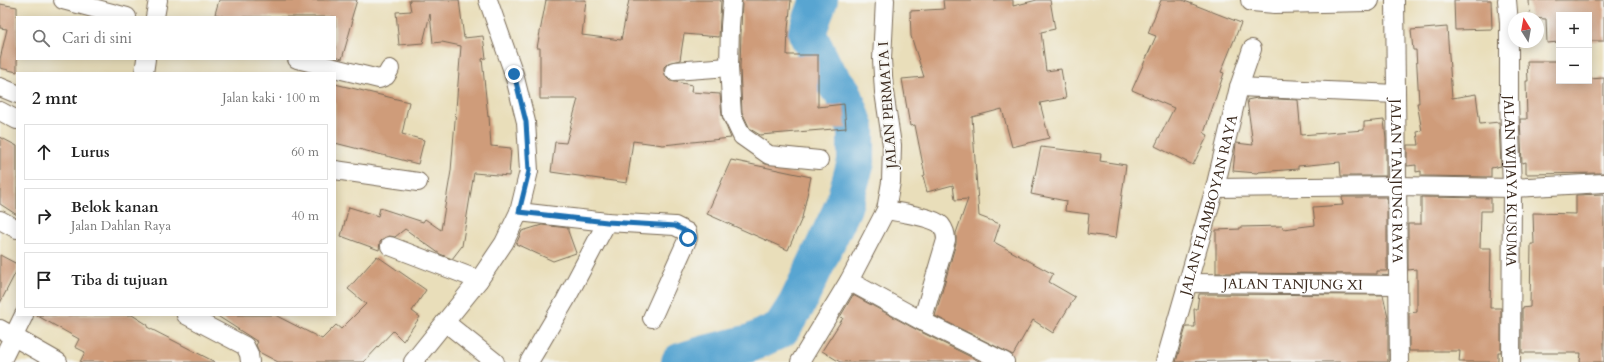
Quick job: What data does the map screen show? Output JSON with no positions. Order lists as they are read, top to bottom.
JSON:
{
  "streets": {
    "street": [
      "JALAN PERMATA I",
      "JALAN TANJUNG RAYA",
      "JALAN WIJAYA KUSUMA",
      "JALAN FLAMBOYAN RAYA",
      "JALAN TANJUNG XI"
    ]
  },
  "crossings": [
    ["JALAN TANJUNG RAYA", "JALAN TANJUNG XI"],
    ["JALAN FLAMBOYAN RAYA", "JALAN TANJUNG XI"]
  ],
  "north": "top",
  "page": {
    "map_buttons": ["+", "−"],
    "search": "Cari di sini",
    "heading": ["2 mnt", "Jalan kaki · 100 m"],
    "list": [
      ["Lurus", "60 m"],
      ["Belok kanan", "Jalan Dahlan Raya", "40 m"],
      "Tiba di tujuan"
    ]
  }
}
